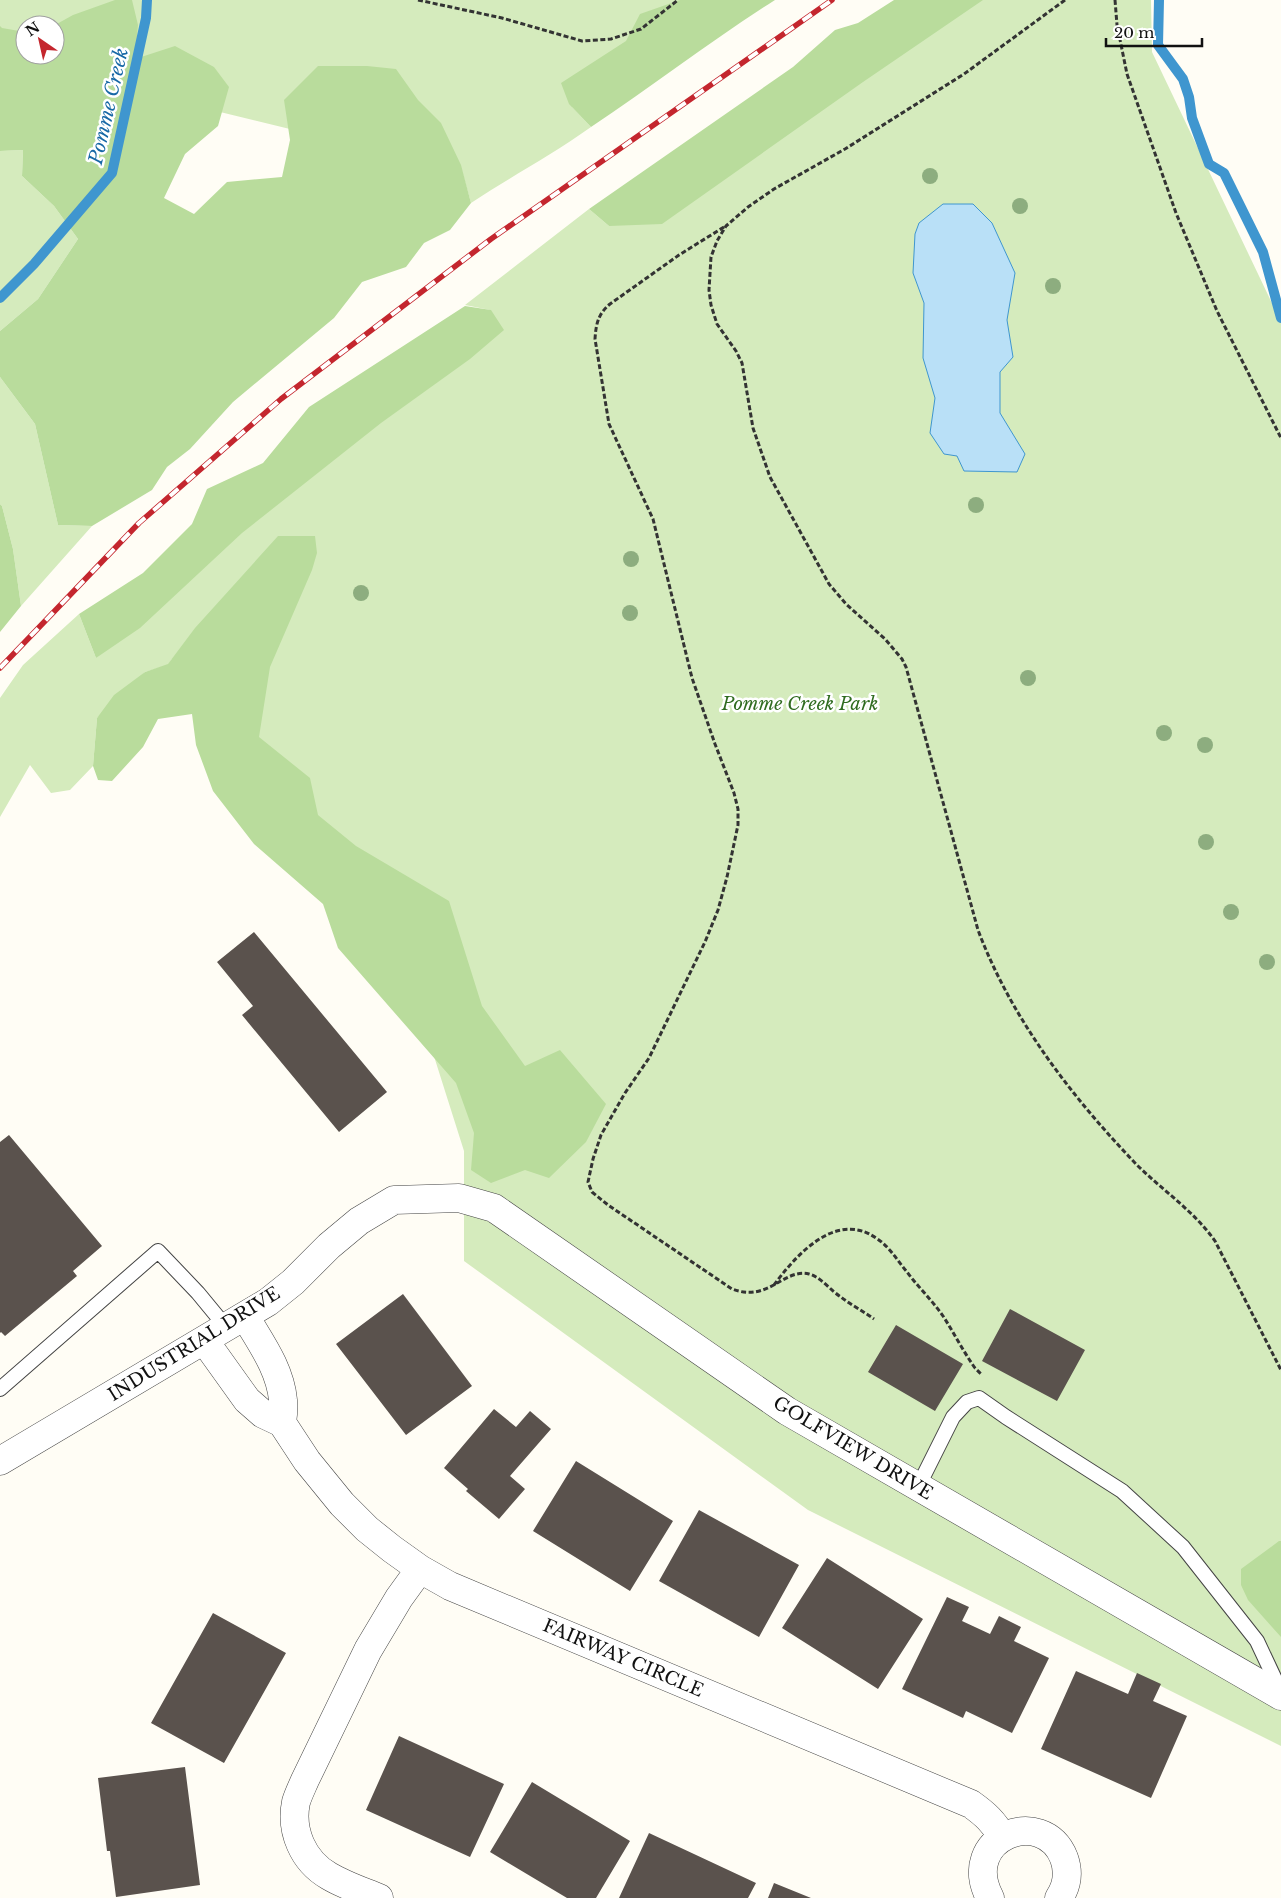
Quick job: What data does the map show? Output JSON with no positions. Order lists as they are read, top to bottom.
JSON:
{
  "streets": {
    "street": ["INDUSTRIAL DRIVE", "GOLFVIEW DRIVE", "FAIRWAY CIRCLE"]
  },
  "crossings": [
    ["INDUSTRIAL DRIVE", "GOLFVIEW DRIVE"],
    ["INDUSTRIAL DRIVE", "FAIRWAY CIRCLE"]
  ],
  "water": ["Pomme Creek"],
  "parks": ["Pomme Creek Park"],
  "scale_bar": "20 m",
  "north": "top left"
}
